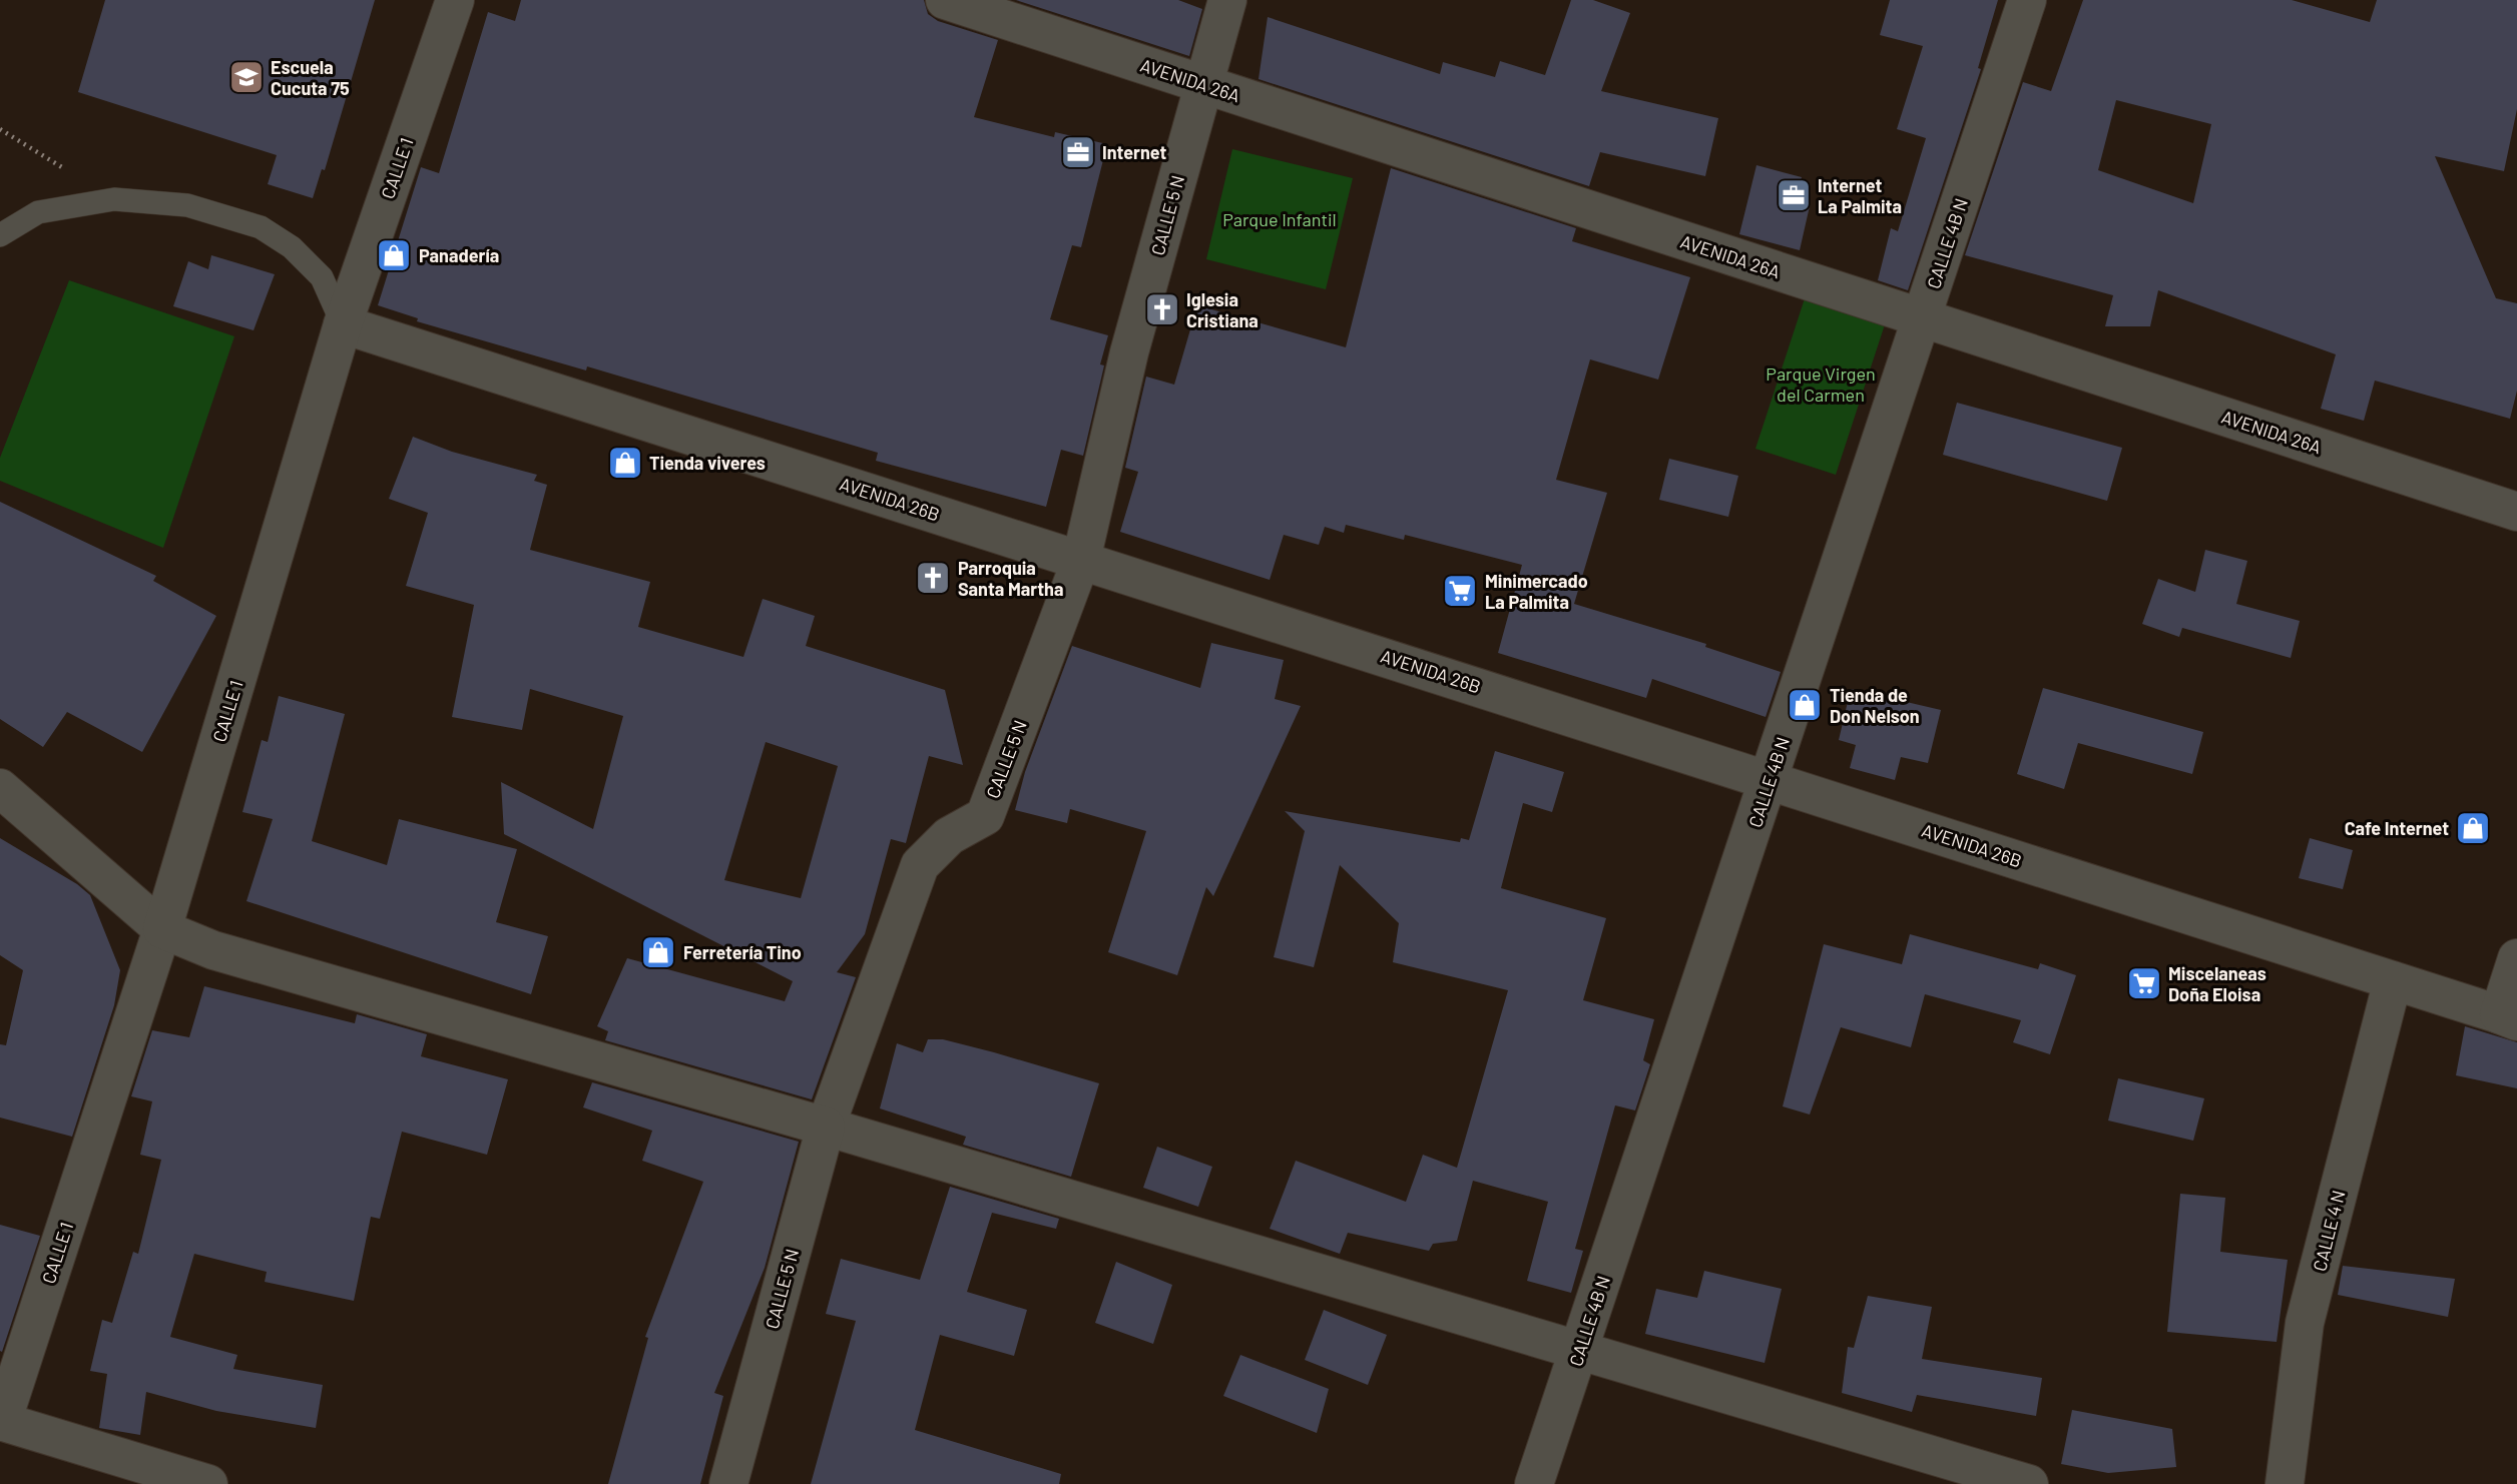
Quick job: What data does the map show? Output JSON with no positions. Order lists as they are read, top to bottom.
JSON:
{
  "streets": {
    "street": [
      "AVENIDA 26A",
      "CALLE 1",
      "CALLE 5 N",
      "CALLE 4B N",
      "AVENIDA 26B",
      "CALLE 4 N"
    ]
  },
  "crossings": [
    ["AVENIDA 26A", "CALLE 5 N"],
    ["AVENIDA 26A", "CALLE 4B N"],
    ["CALLE 1", "AVENIDA 26B"],
    ["CALLE 5 N", "AVENIDA 26B"],
    ["CALLE 4B N", "AVENIDA 26B"],
    ["AVENIDA 26B", "CALLE 4 N"]
  ],
  "parks": ["Parque Infantil", "Parque Virgen del Carmen"],
  "places": {
    "school or university": ["Escuela Cucuta 75"],
    "office": ["Internet", "Internet La Palmita"],
    "shop": [
      "Panadería",
      "Tienda viveres",
      "Tienda de Don Nelson",
      "Cafe Internet",
      "Ferretería Tino"
    ],
    "church": ["Iglesia Cristiana", "Parroquia Santa Martha"],
    "supermarket": ["Minimercado La Palmita", "Miscelaneas Doña Eloisa"]
  }
}
